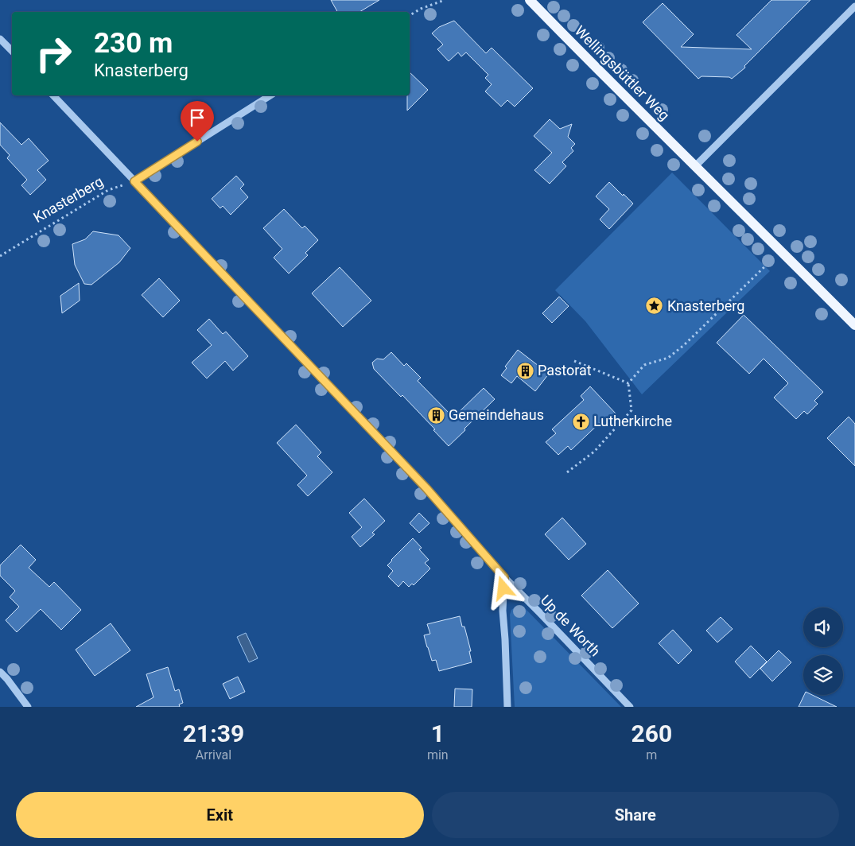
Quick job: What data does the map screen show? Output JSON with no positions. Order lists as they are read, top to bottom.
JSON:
{
  "streets": {
    "main road": ["Wellingsbüttler Weg"],
    "street": ["Up de Worth"],
    "path": ["Knasterberg"]
  },
  "crossings": [
    ["Knasterberg", "Up de Worth"]
  ],
  "places": {
    "place": ["Knasterberg"],
    "building": ["Pastorat", "Gemeindehaus"],
    "church": ["Lutherkirche"]
  },
  "page": {
    "turn": ["230 m", "Knasterberg"],
    "eta": [
      "21:39",
      "Arrival",
      "1",
      "min",
      "260",
      "m"
    ],
    "buttons": ["Exit", "Share"]
  }
}
